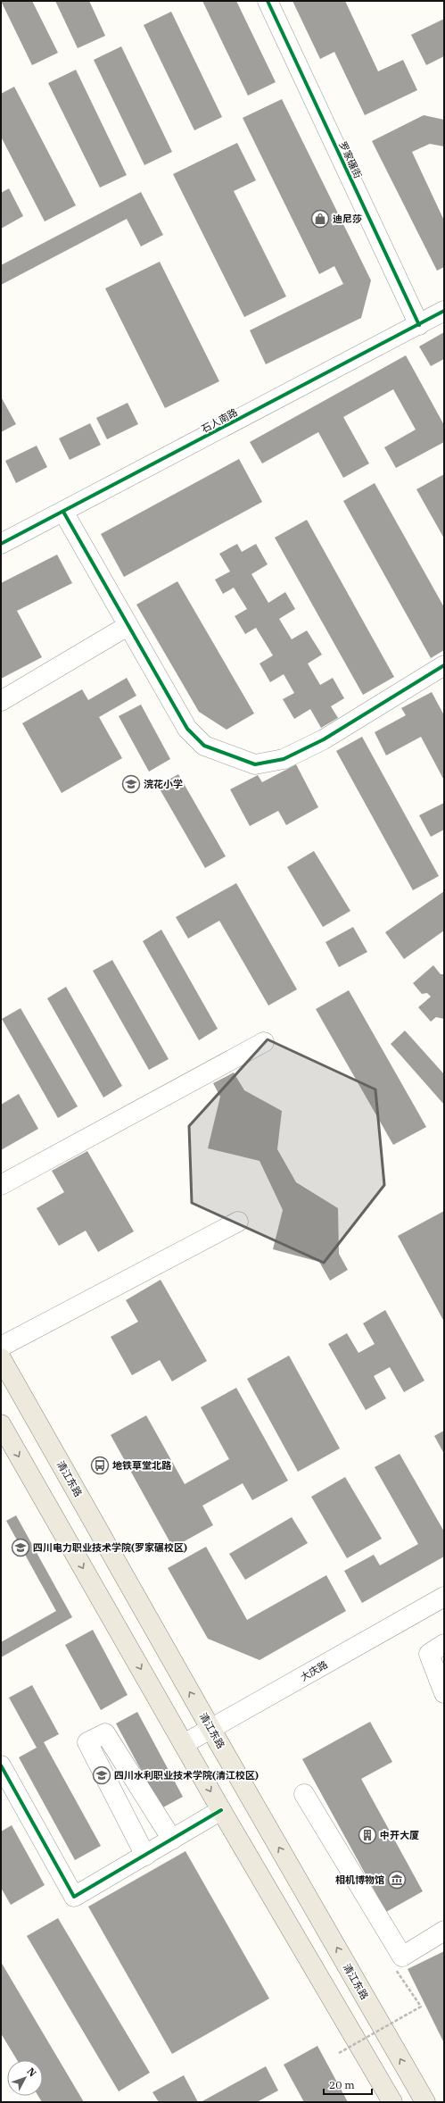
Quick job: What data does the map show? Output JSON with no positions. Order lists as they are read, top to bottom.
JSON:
{
  "streets": {
    "main road": ["清江东路"],
    "street": ["罗家碾街", "石人南路", "大庆路"]
  },
  "crossings": [
    ["罗家碾街", "石人南路"],
    ["清江东路", "大庆路"]
  ],
  "places": {
    "shop": ["迪尼莎"],
    "school or university": ["浣花小学", "四川电力职业技术学院(罗家碾校区)", "四川水利职业技术学院(清江校区)"],
    "bus stop": ["地铁草堂北路"],
    "building": ["中开大厦"],
    "museum": ["相机博物馆"]
  },
  "scale_bar": "20 m",
  "north": "top right"
}
